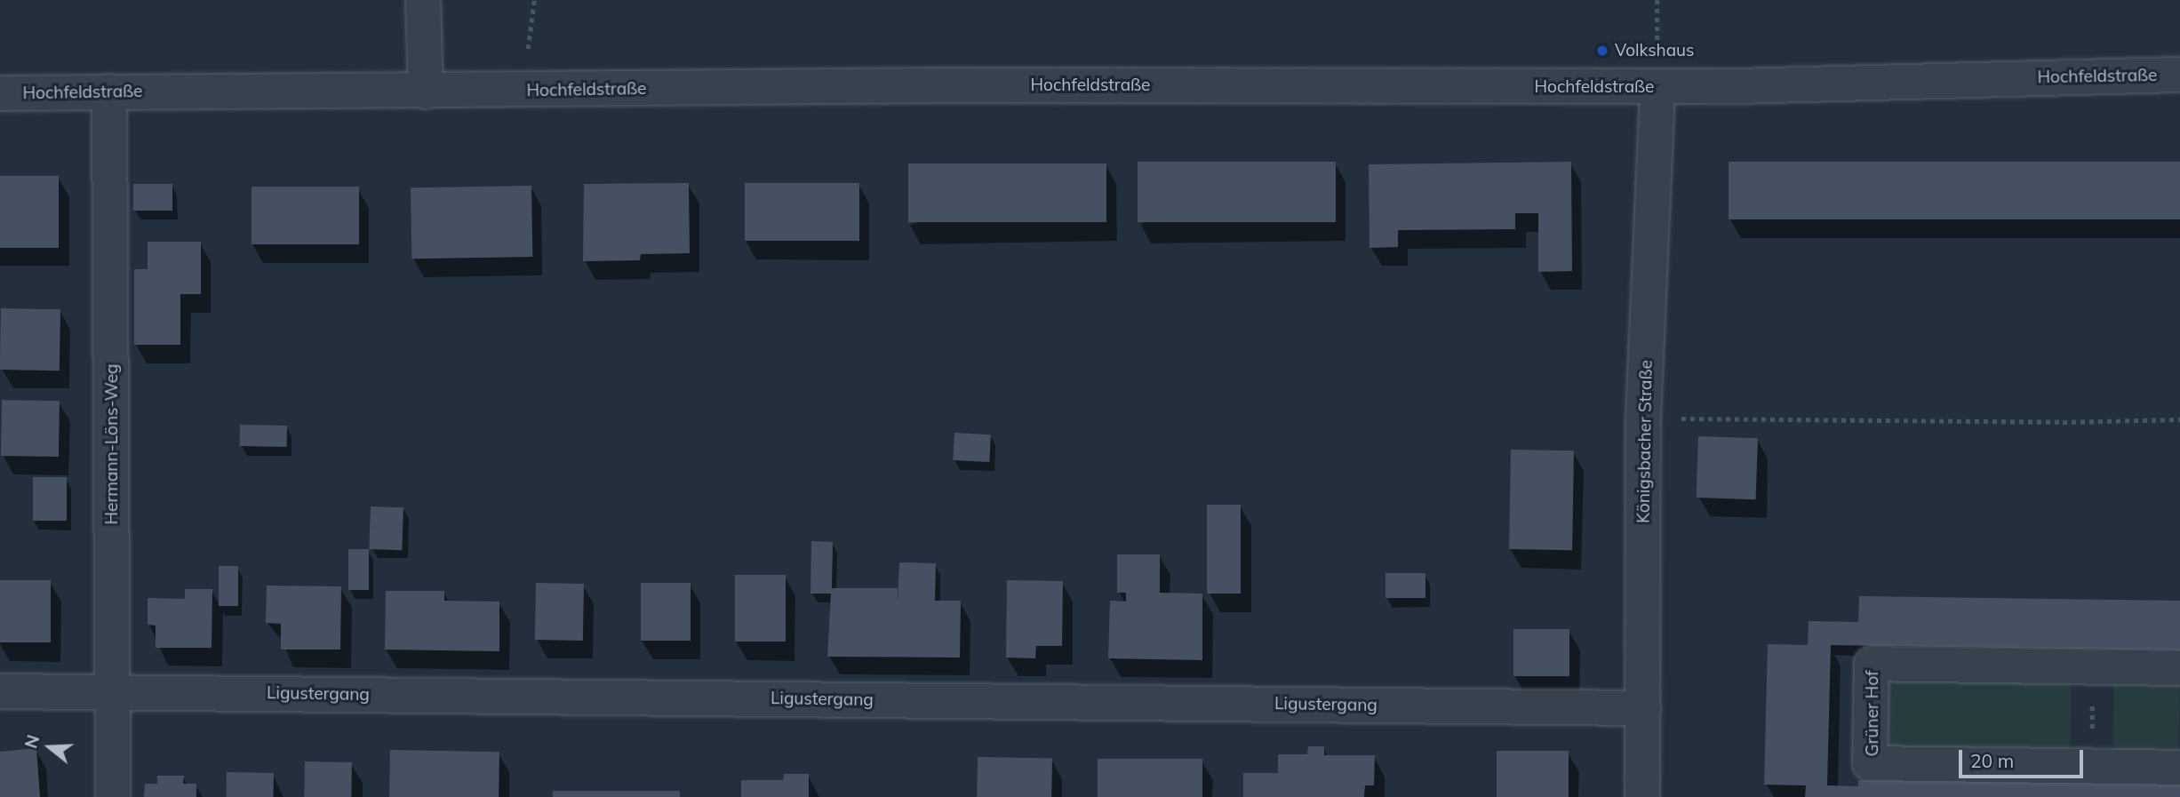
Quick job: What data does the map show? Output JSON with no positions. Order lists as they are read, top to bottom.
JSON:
{
  "streets": {
    "street": [
      "Hochfeldstraße",
      "Königsbacher Straße",
      "Hermann-Löns-Weg",
      "Ligustergang",
      "Grüner Hof"
    ]
  },
  "crossings": [
    ["Hochfeldstraße", "Königsbacher Straße"],
    ["Hochfeldstraße", "Hermann-Löns-Weg"],
    ["Königsbacher Straße", "Ligustergang"],
    ["Hermann-Löns-Weg", "Ligustergang"]
  ],
  "places": ["Volkshaus"],
  "scale_bar": "20 m",
  "north": "left"
}
